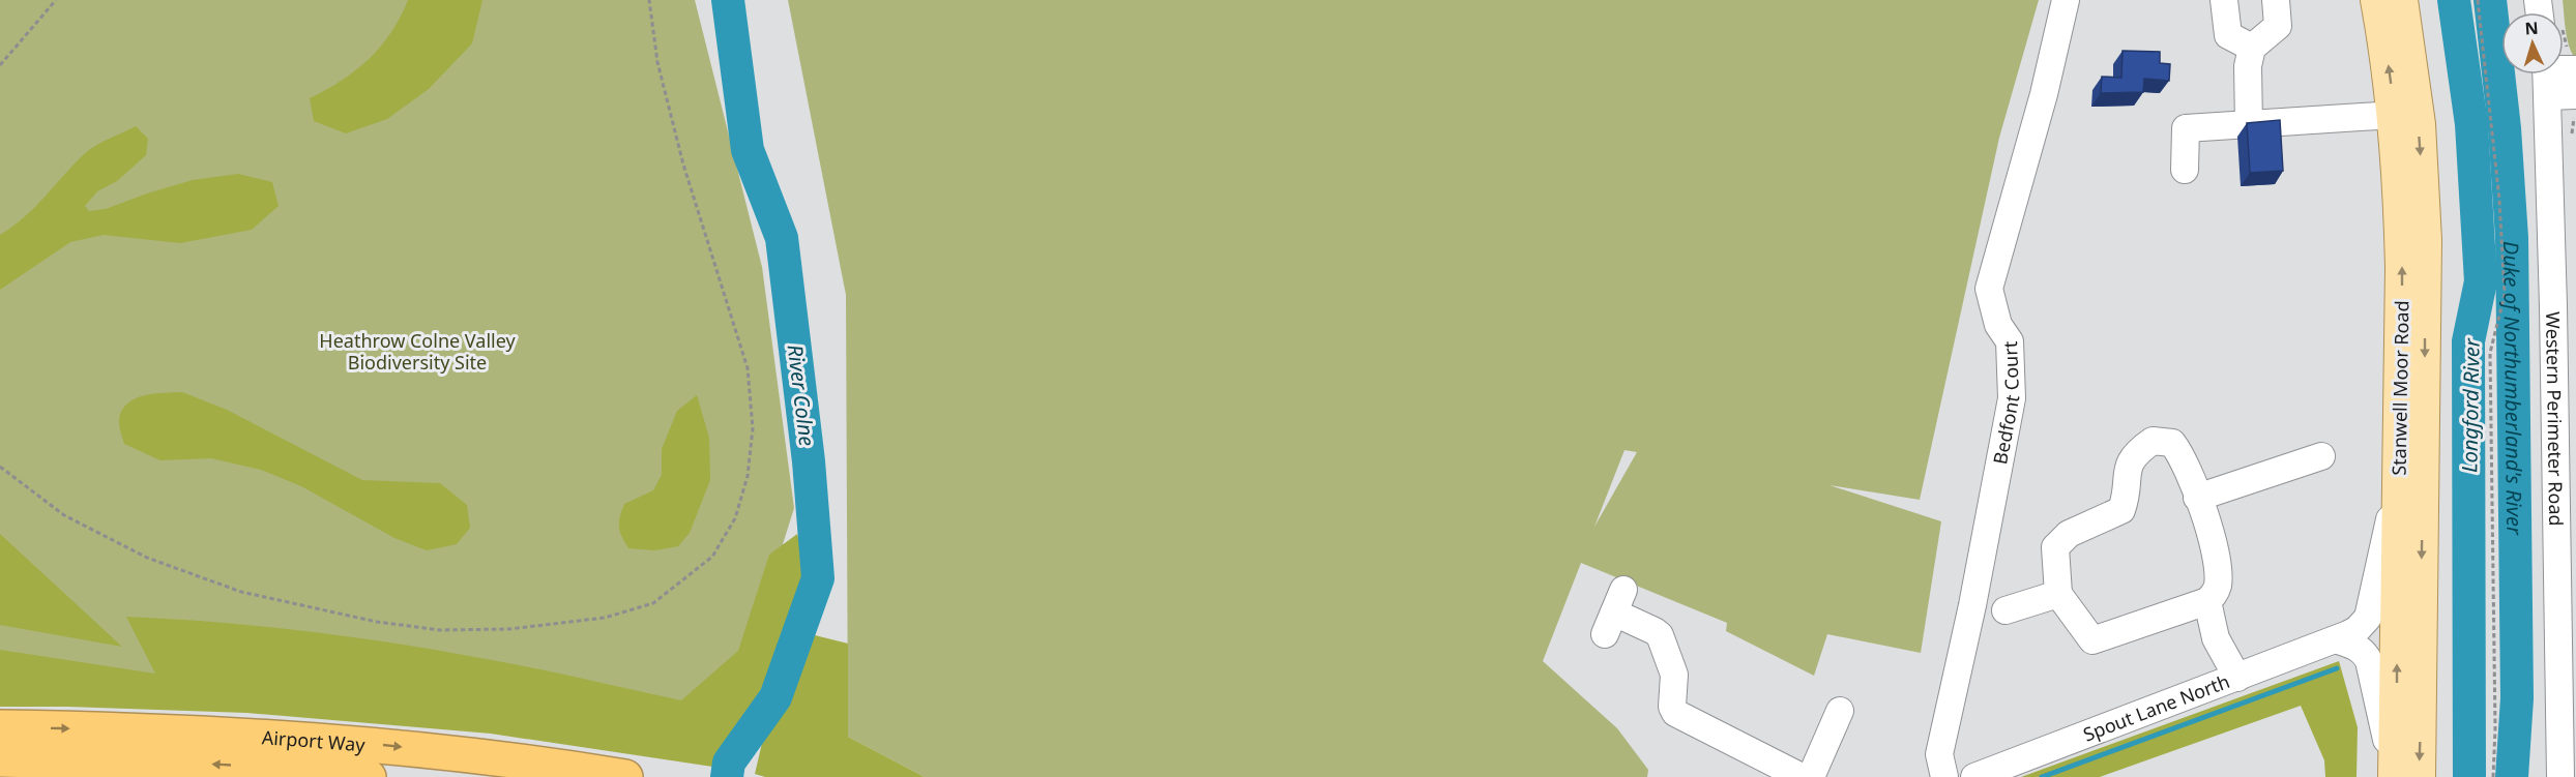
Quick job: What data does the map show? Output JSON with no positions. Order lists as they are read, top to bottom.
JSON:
{
  "streets": {
    "highway": ["Airport Way"],
    "main road": ["Stanwell Moor Road"],
    "street": ["Bedfont Court", "Western Perimeter Road", "Spout Lane North"]
  },
  "crossings": [
    ["Stanwell Moor Road", "Spout Lane North"]
  ],
  "water": ["Duke of Northumberland's River", "River Colne", "Longford River"],
  "parks": ["Heathrow Colne Valley Biodiversity Site"],
  "north": "top"
}
